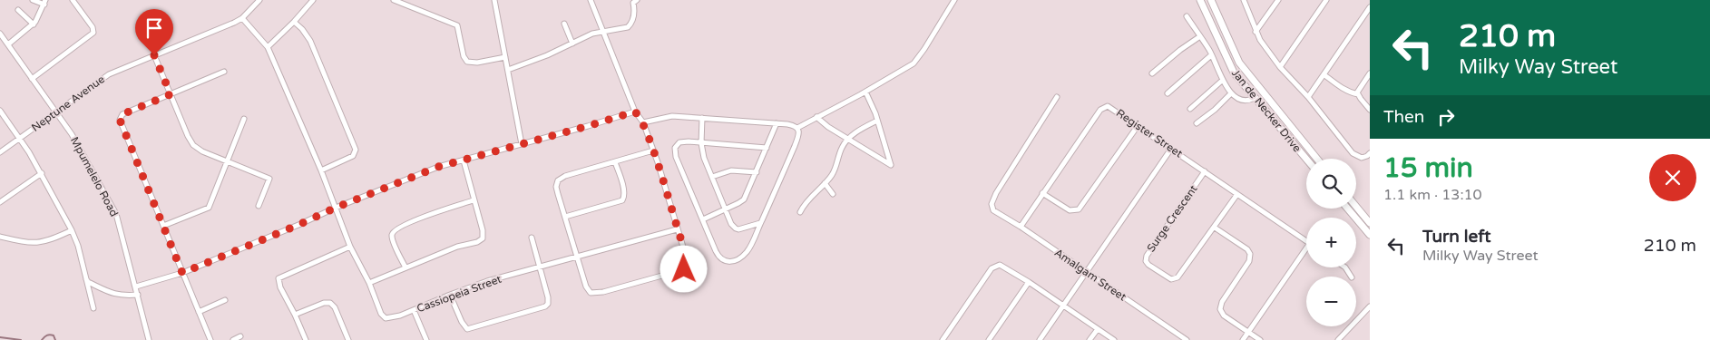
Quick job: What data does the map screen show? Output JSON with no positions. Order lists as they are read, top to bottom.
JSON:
{
  "streets": {
    "main road": ["Jan de Necker Drive"],
    "street": [
      "Neptune Avenue",
      "Register Street",
      "Mpumelelo Road",
      "Surge Crescent",
      "Amalgam Street",
      "Cassiopeia Street"
    ]
  },
  "crossings": [
    ["Neptune Avenue", "Mpumelelo Road"],
    ["Neptune Avenue", "Cassiopeia Street"],
    ["Register Street", "Surge Crescent"],
    ["Register Street", "Amalgam Street"]
  ],
  "page": {
    "turn": ["210 m", "Milky Way Street"],
    "then": "Then",
    "heading": ["15 min", "1.1 km · 13:10"],
    "map_buttons": ["+", "−"],
    "list": [
      {
        "name": "Turn left",
        "note": "Milky Way Street",
        "value": "210 m"
      }
    ]
  }
}
